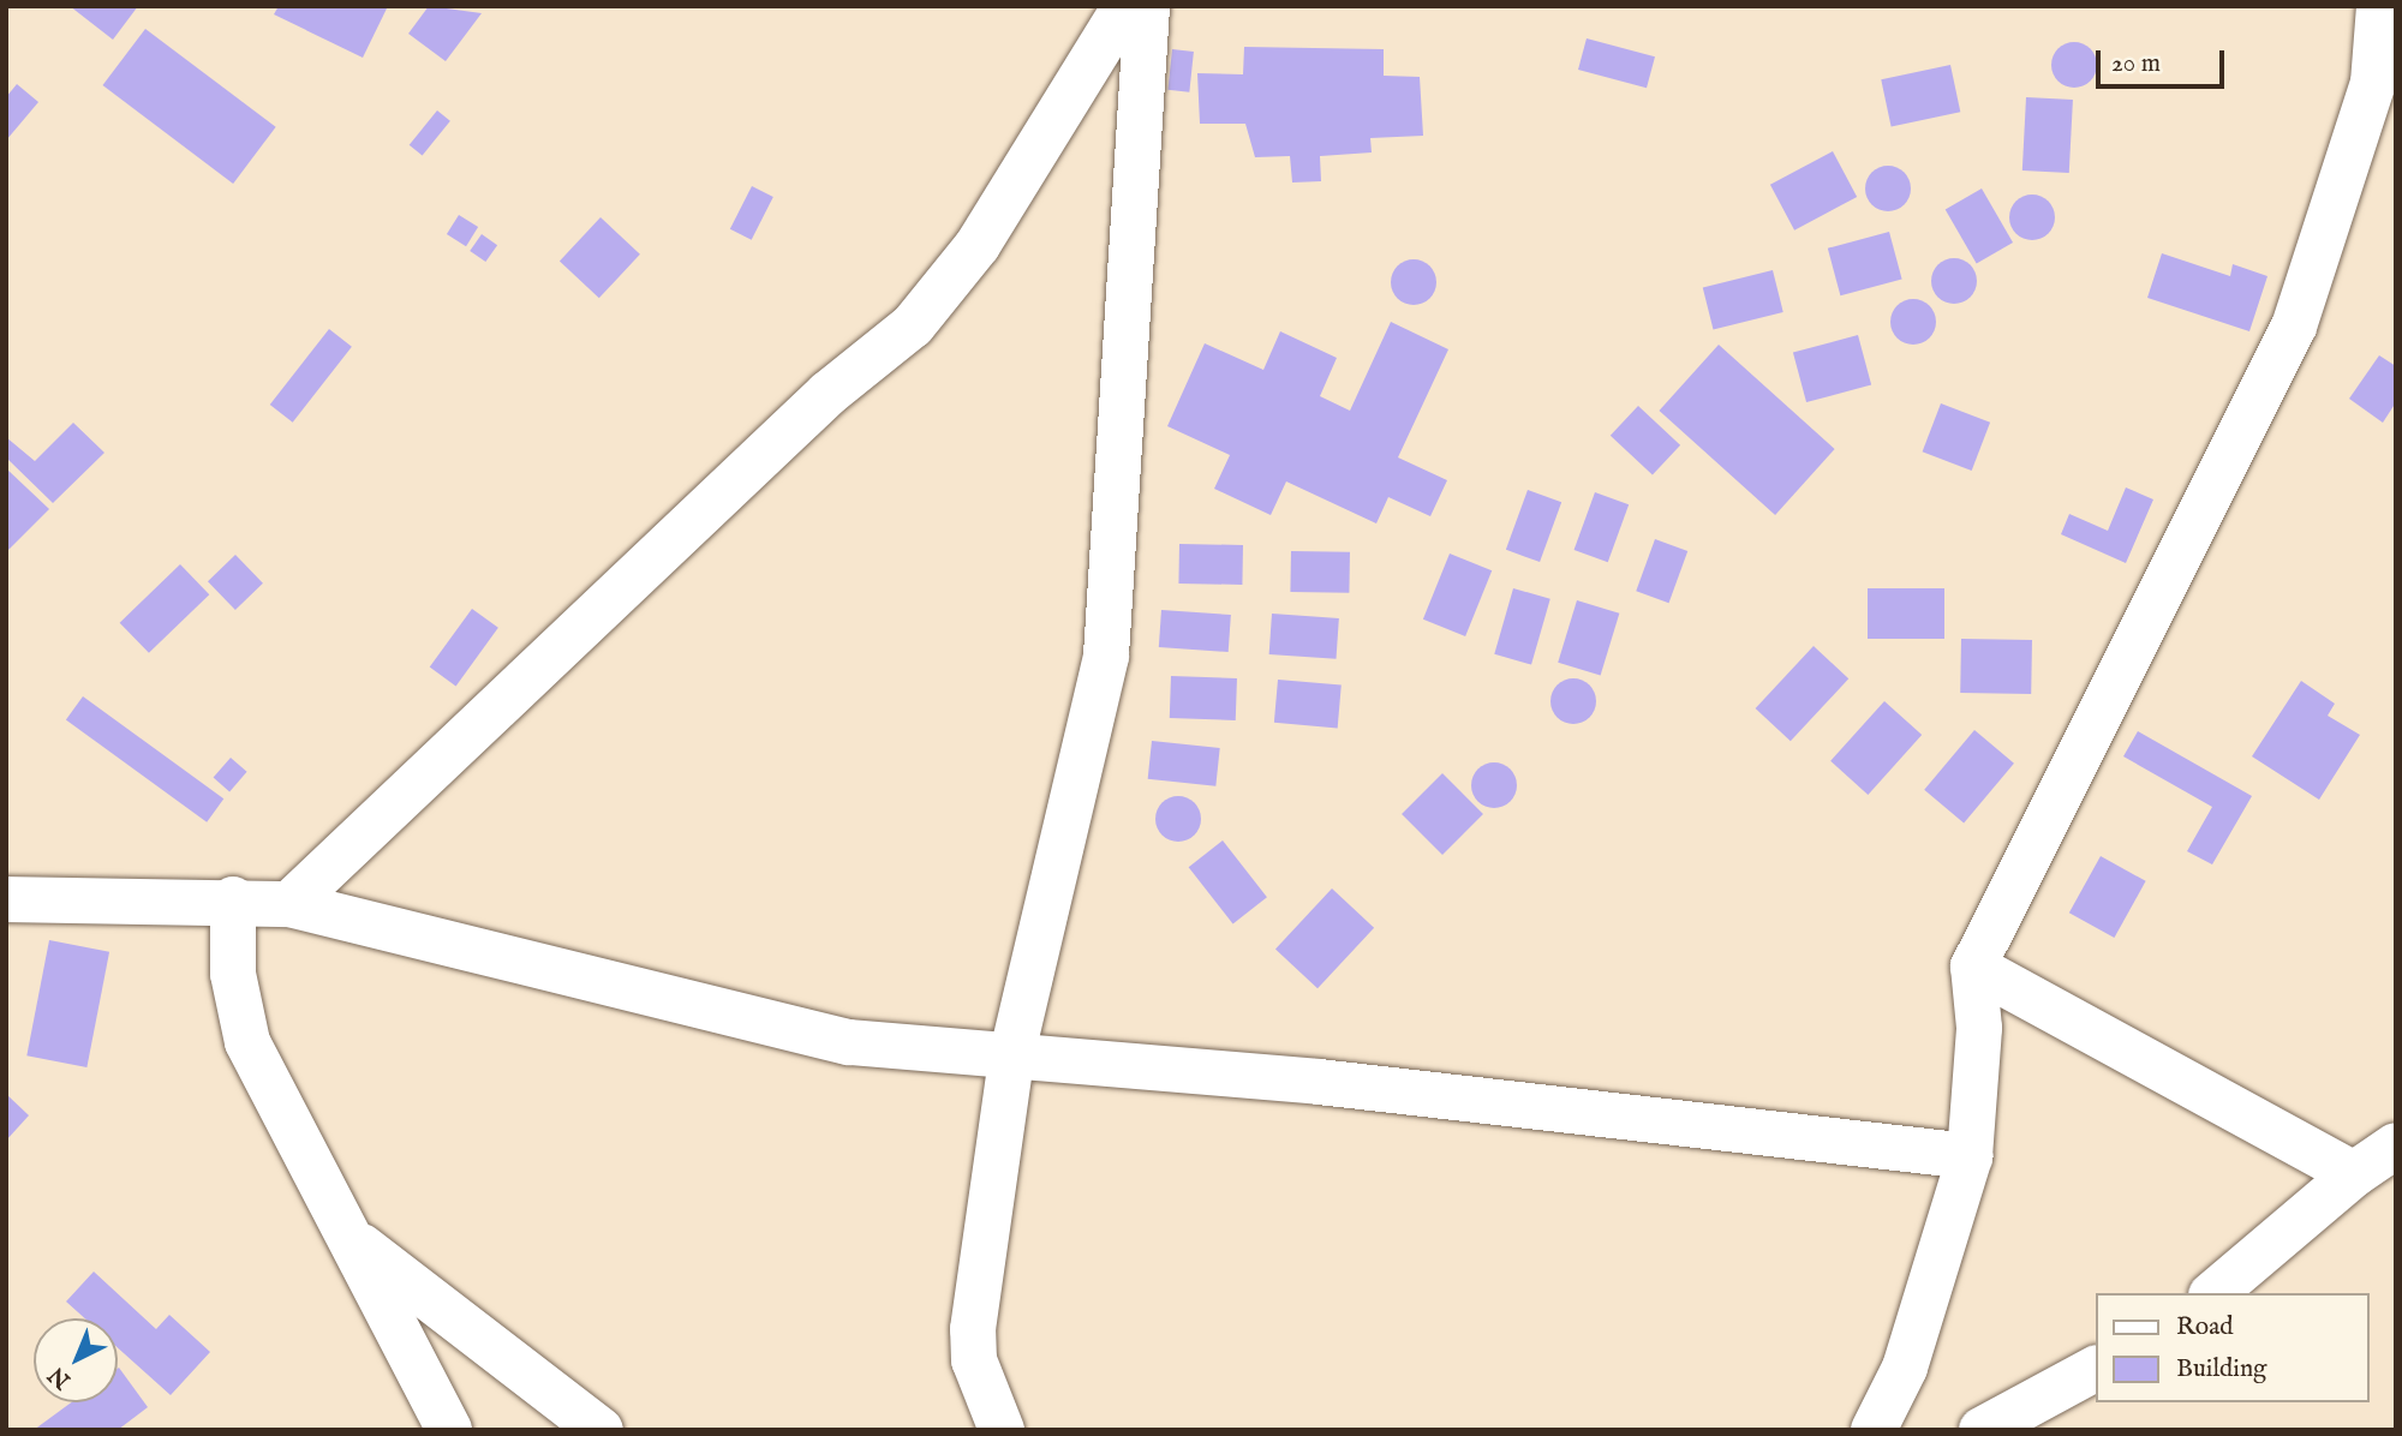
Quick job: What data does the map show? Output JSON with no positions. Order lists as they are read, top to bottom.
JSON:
{
  "legend": ["Road", "Building"],
  "scale_bar": "20 m",
  "north": "bottom left"
}
